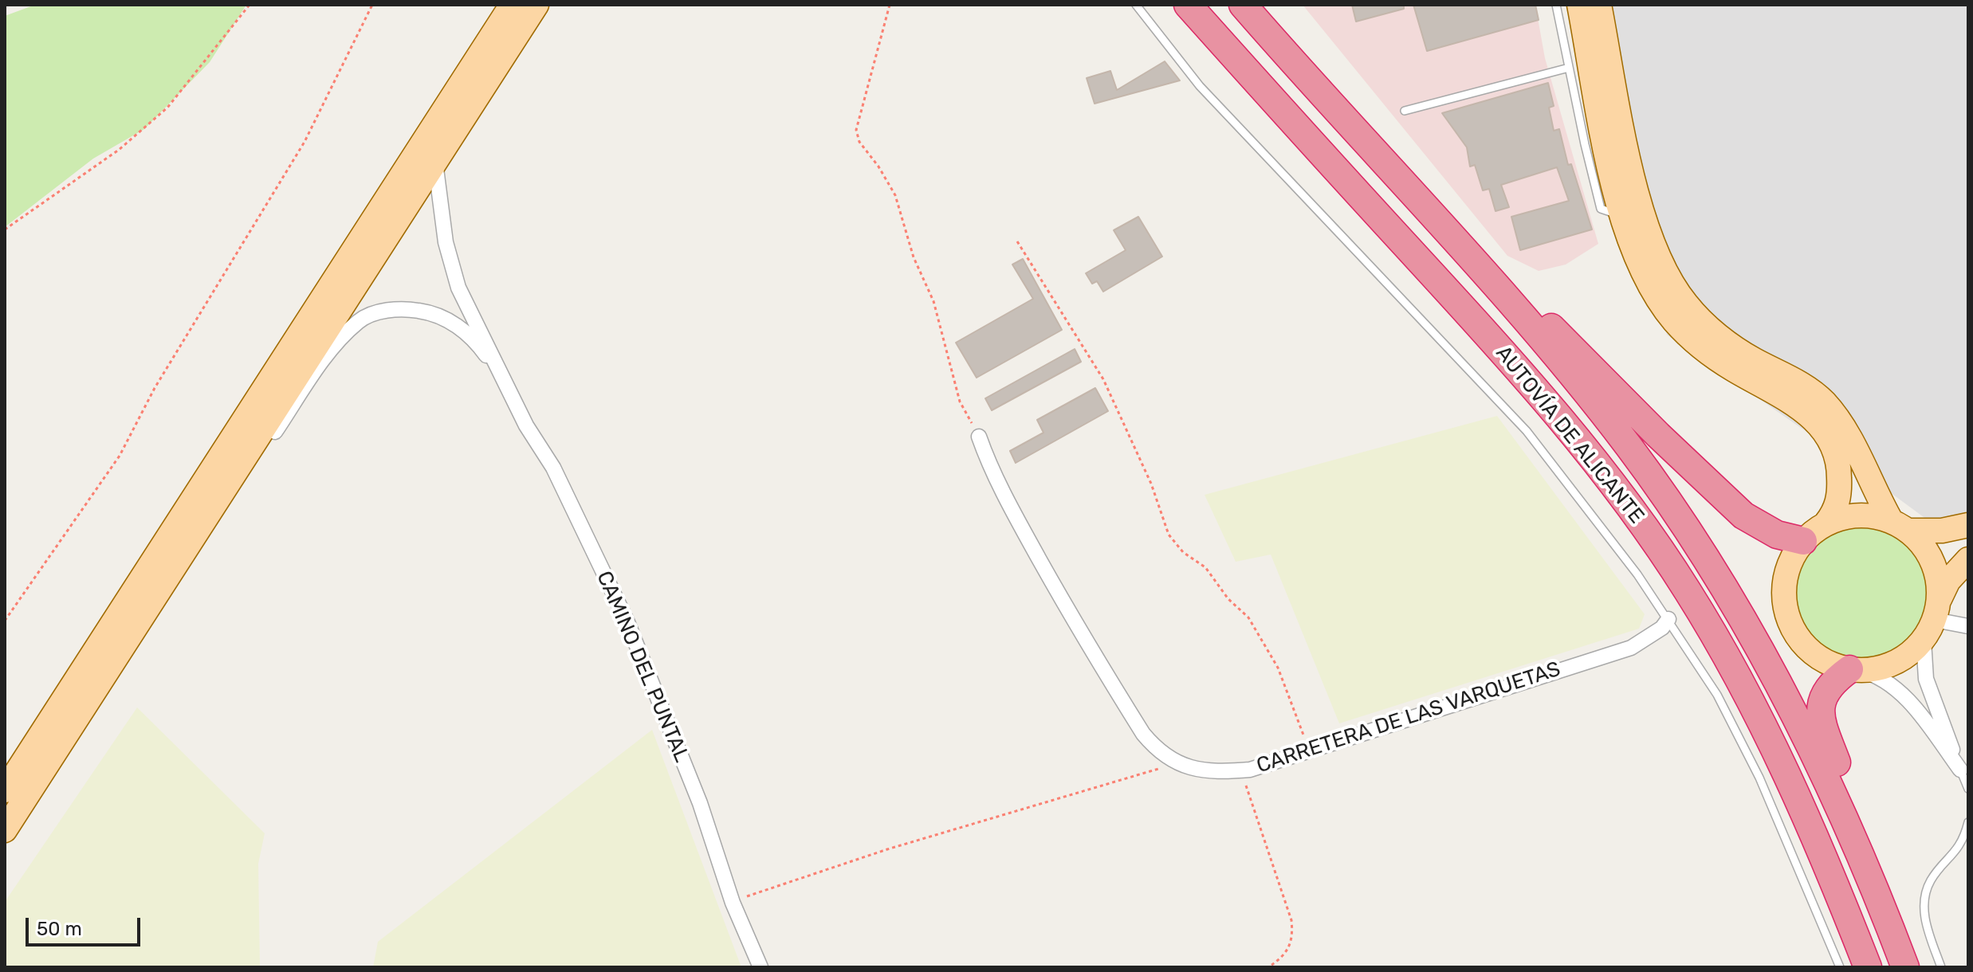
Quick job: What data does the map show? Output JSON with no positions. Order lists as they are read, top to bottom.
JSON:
{
  "streets": {
    "highway": ["AUTOVÍA DE ALICANTE"],
    "street": ["CAMINO DEL PUNTAL", "CARRETERA DE LAS VARQUETAS"]
  },
  "scale_bar": "50 m"
}
